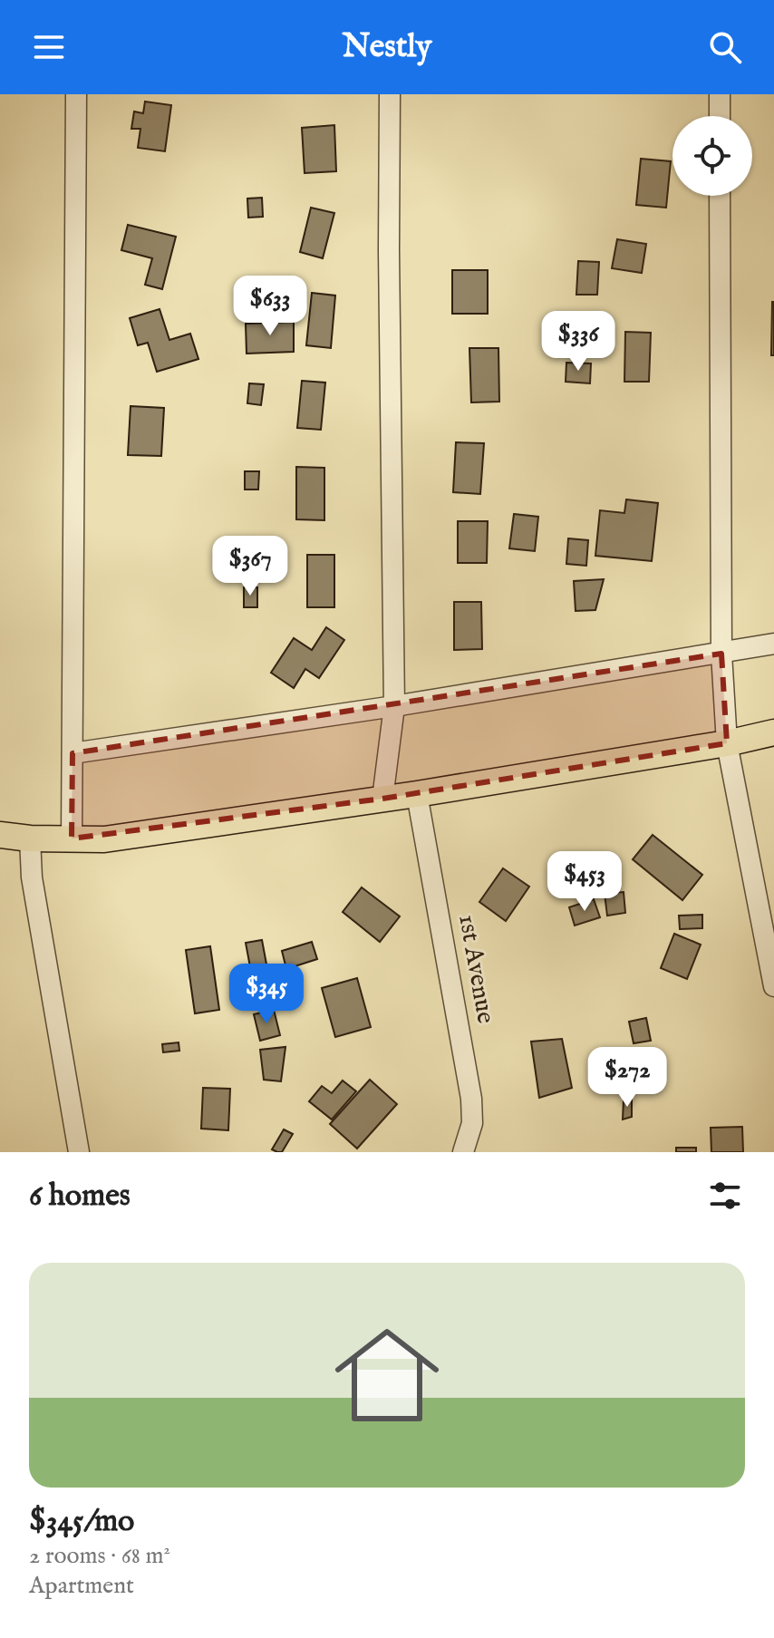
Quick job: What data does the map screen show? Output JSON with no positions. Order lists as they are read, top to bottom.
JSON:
{
  "streets": {
    "street": ["1st Avenue"]
  },
  "page": {
    "header": "Nestly",
    "price": [
      "$633",
      "$336",
      "$367",
      "$453",
      "$345",
      "$272"
    ],
    "heading": "6 homes",
    "list": [
      {
        "name": "$345/mo",
        "note": "2 rooms · 68 m² · Apartment"
      }
    ]
  }
}
